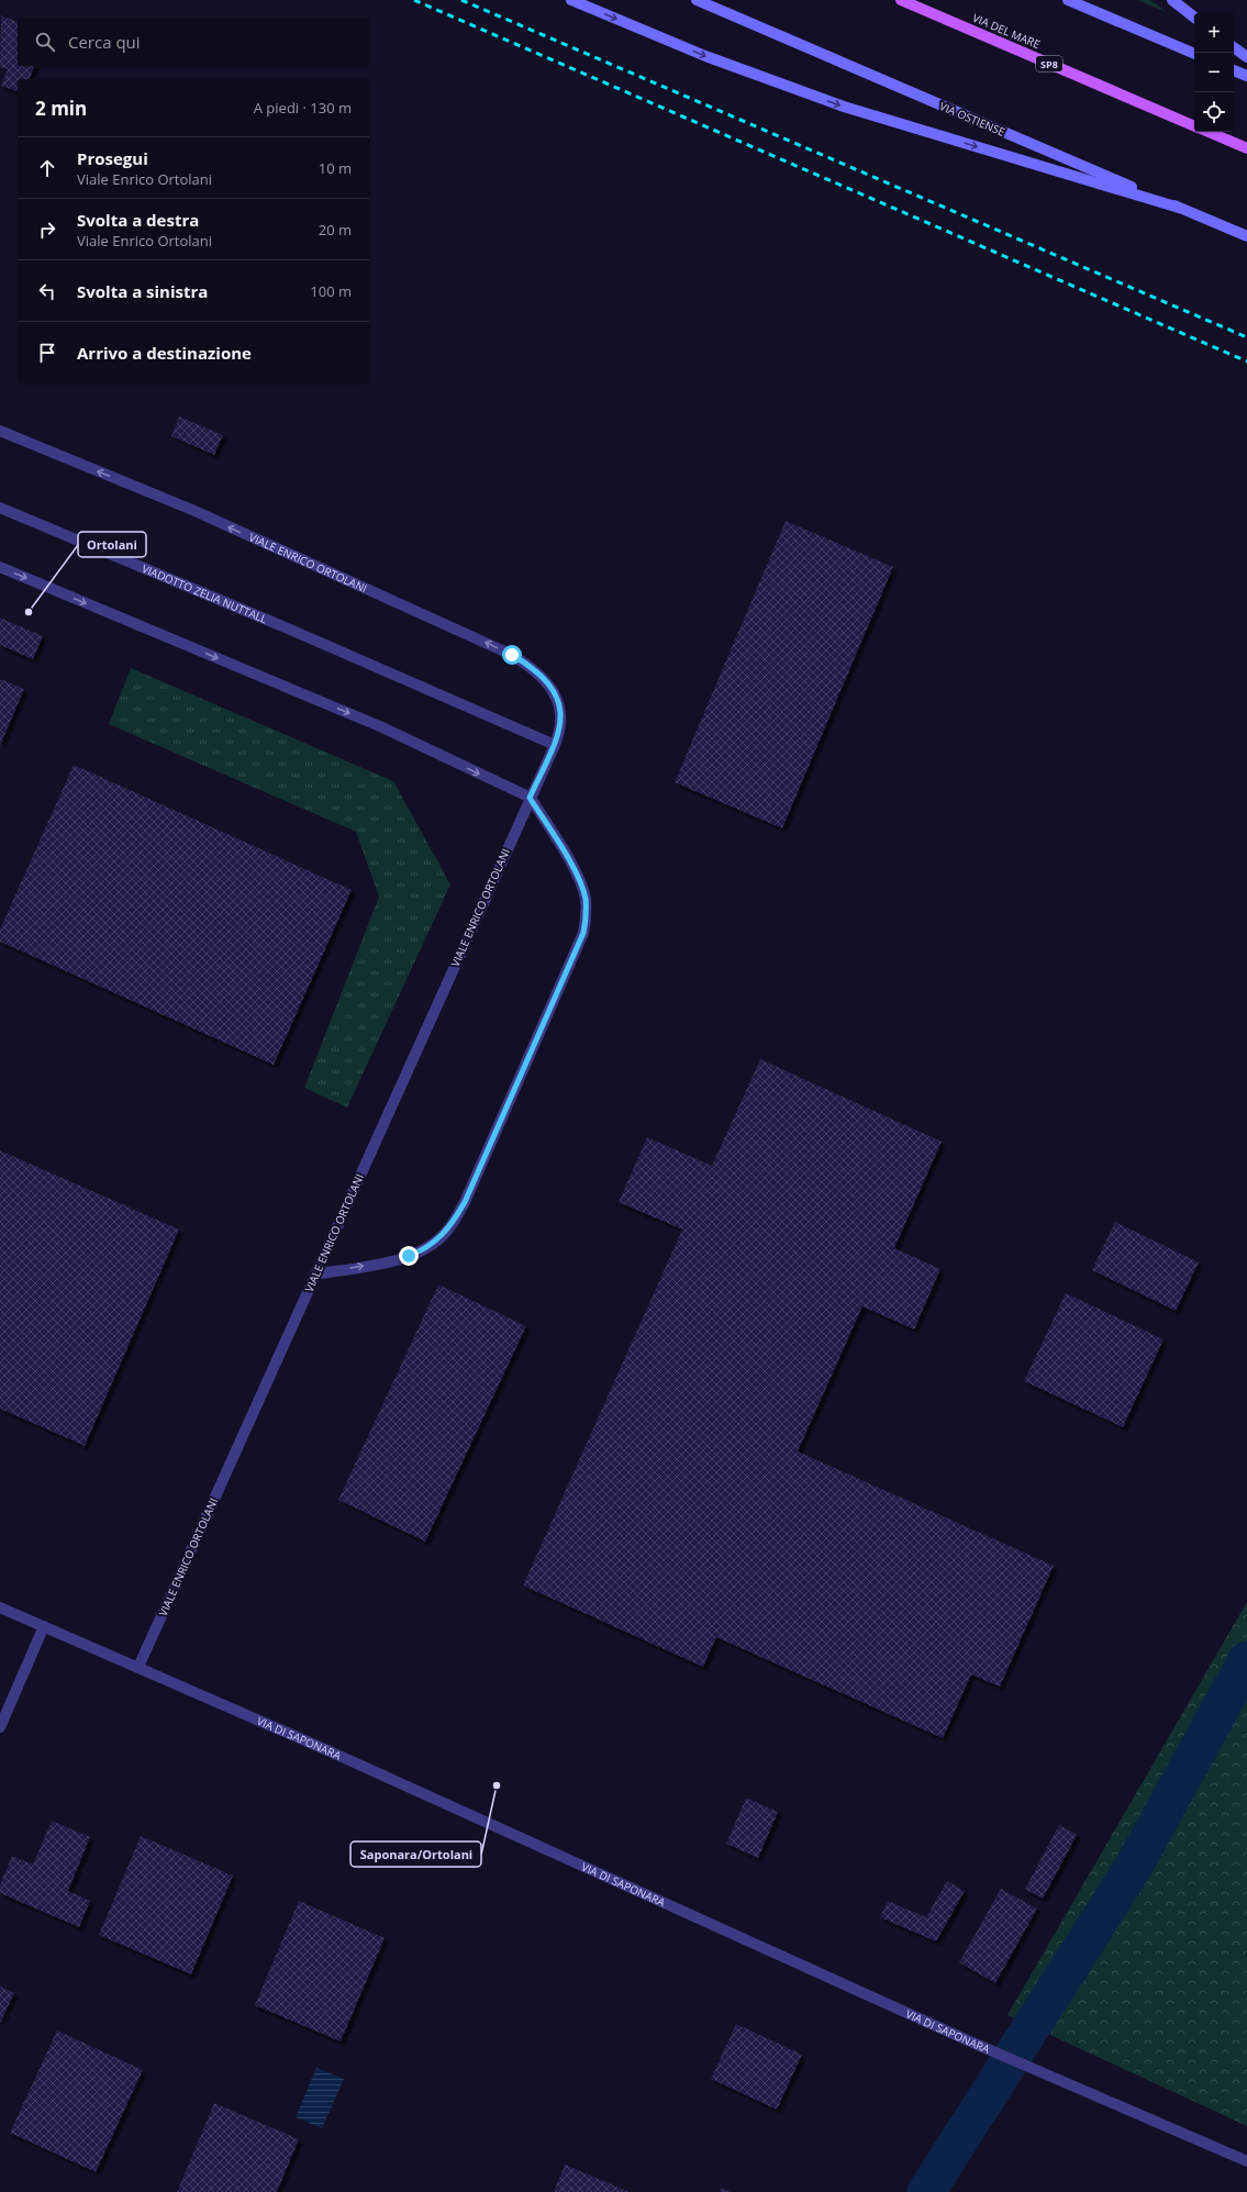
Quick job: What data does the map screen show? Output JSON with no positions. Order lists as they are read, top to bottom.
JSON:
{
  "streets": {
    "main road": ["VIA DEL MARE", "SP8", "VIA OSTIENSE"],
    "street": ["VIALE ENRICO ORTOLANI", "VIADOTTO ZELIA NUTTALL", "VIA DI SAPONARA"]
  },
  "crossings": [
    ["VIALE ENRICO ORTOLANI", "VIADOTTO ZELIA NUTTALL"],
    ["VIALE ENRICO ORTOLANI", "VIA DI SAPONARA"]
  ],
  "one_way": ["VIALE ENRICO ORTOLANI"],
  "places": ["Ortolani", "Saponara/Ortolani"],
  "page": {
    "map_buttons": ["+", "−"],
    "search": "Cerca qui",
    "heading": ["2 min", "A piedi · 130 m"],
    "list": [
      ["Prosegui", "Viale Enrico Ortolani", "10 m"],
      ["Svolta a destra", "Viale Enrico Ortolani", "20 m"],
      ["Svolta a sinistra", "100 m"],
      "Arrivo a destinazione"
    ]
  }
}
